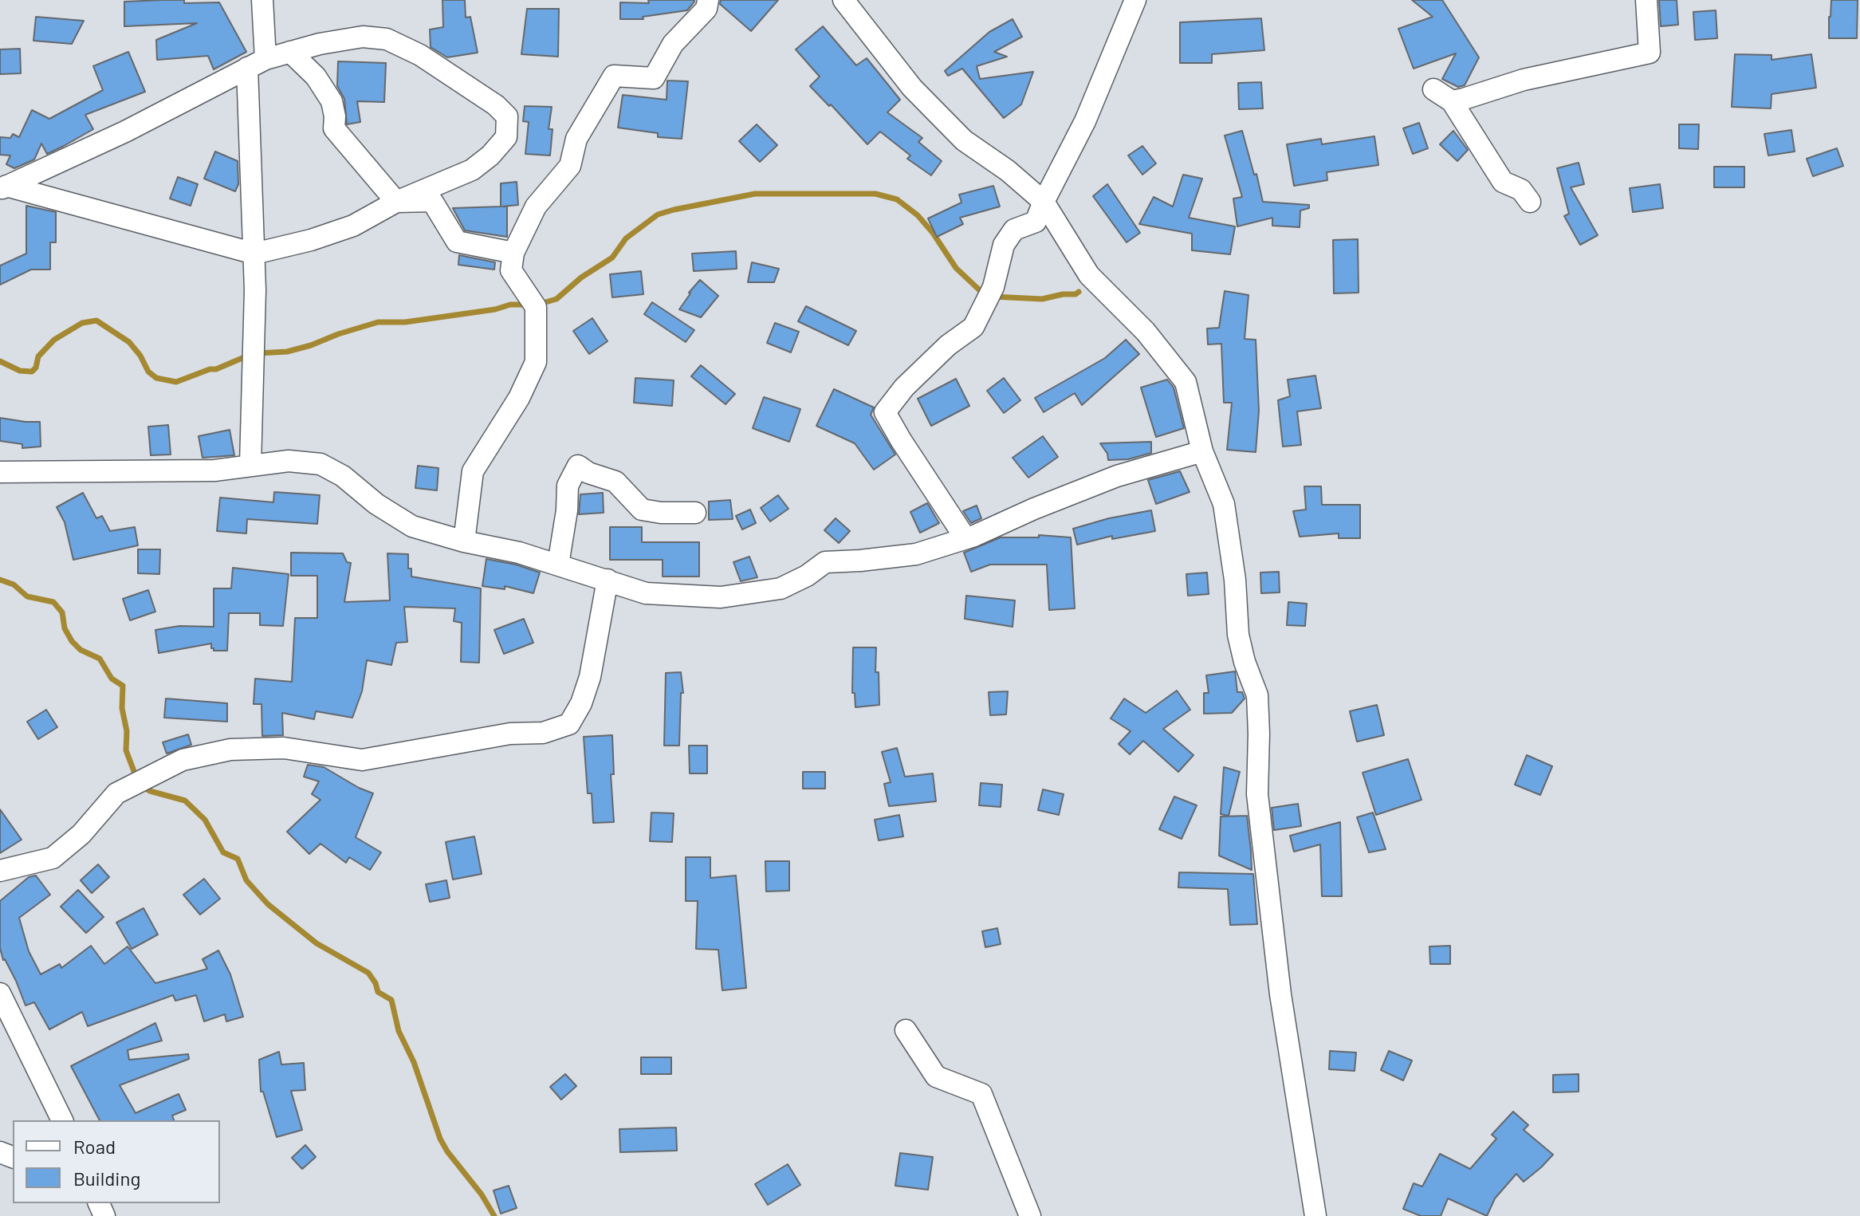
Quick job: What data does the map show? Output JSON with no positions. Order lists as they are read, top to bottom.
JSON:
{
  "legend": ["Road", "Building"]
}
